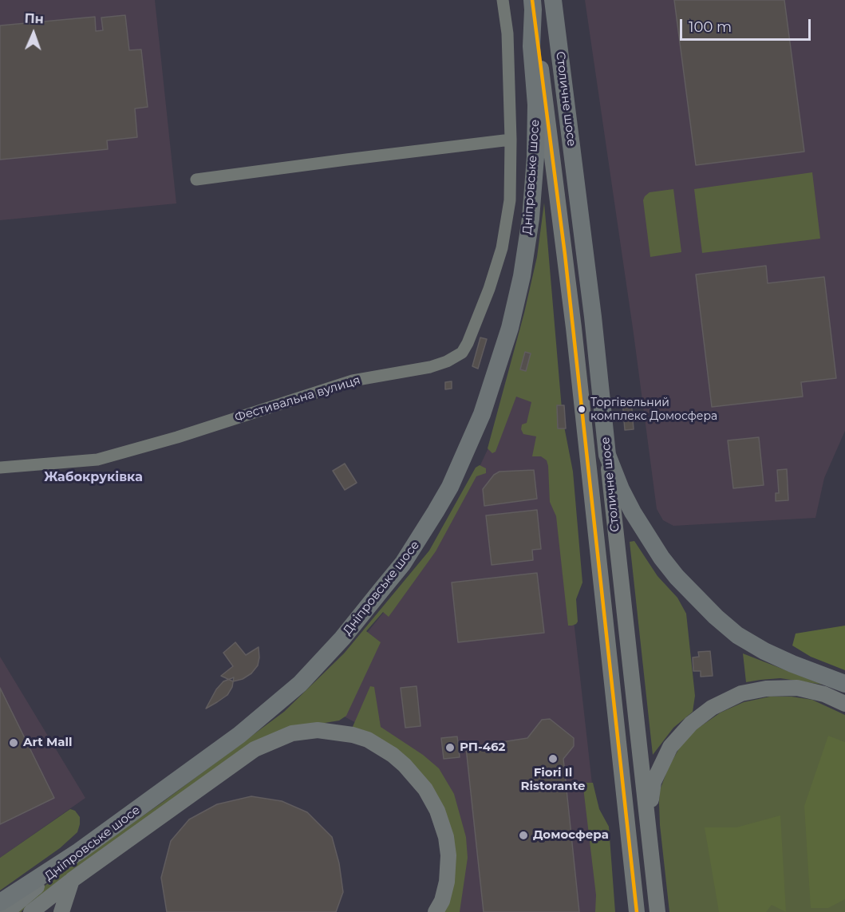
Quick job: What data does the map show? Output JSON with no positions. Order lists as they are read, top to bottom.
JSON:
{
  "streets": {
    "highway": ["Столичне шосе", "Дніпровське шосе"],
    "street": ["Фестивальна вулиця"]
  },
  "crossings": [
    ["Столичне шосе", "Дніпровське шосе"]
  ],
  "districts": ["Жабокруківка"],
  "places": [
    "Торгівельний комплекс Домосфера",
    "Art Mall",
    "РП-462",
    "Fiori Il Ristorante",
    "Домосфера"
  ],
  "scale_bar": "100 m",
  "north": "top"
}
